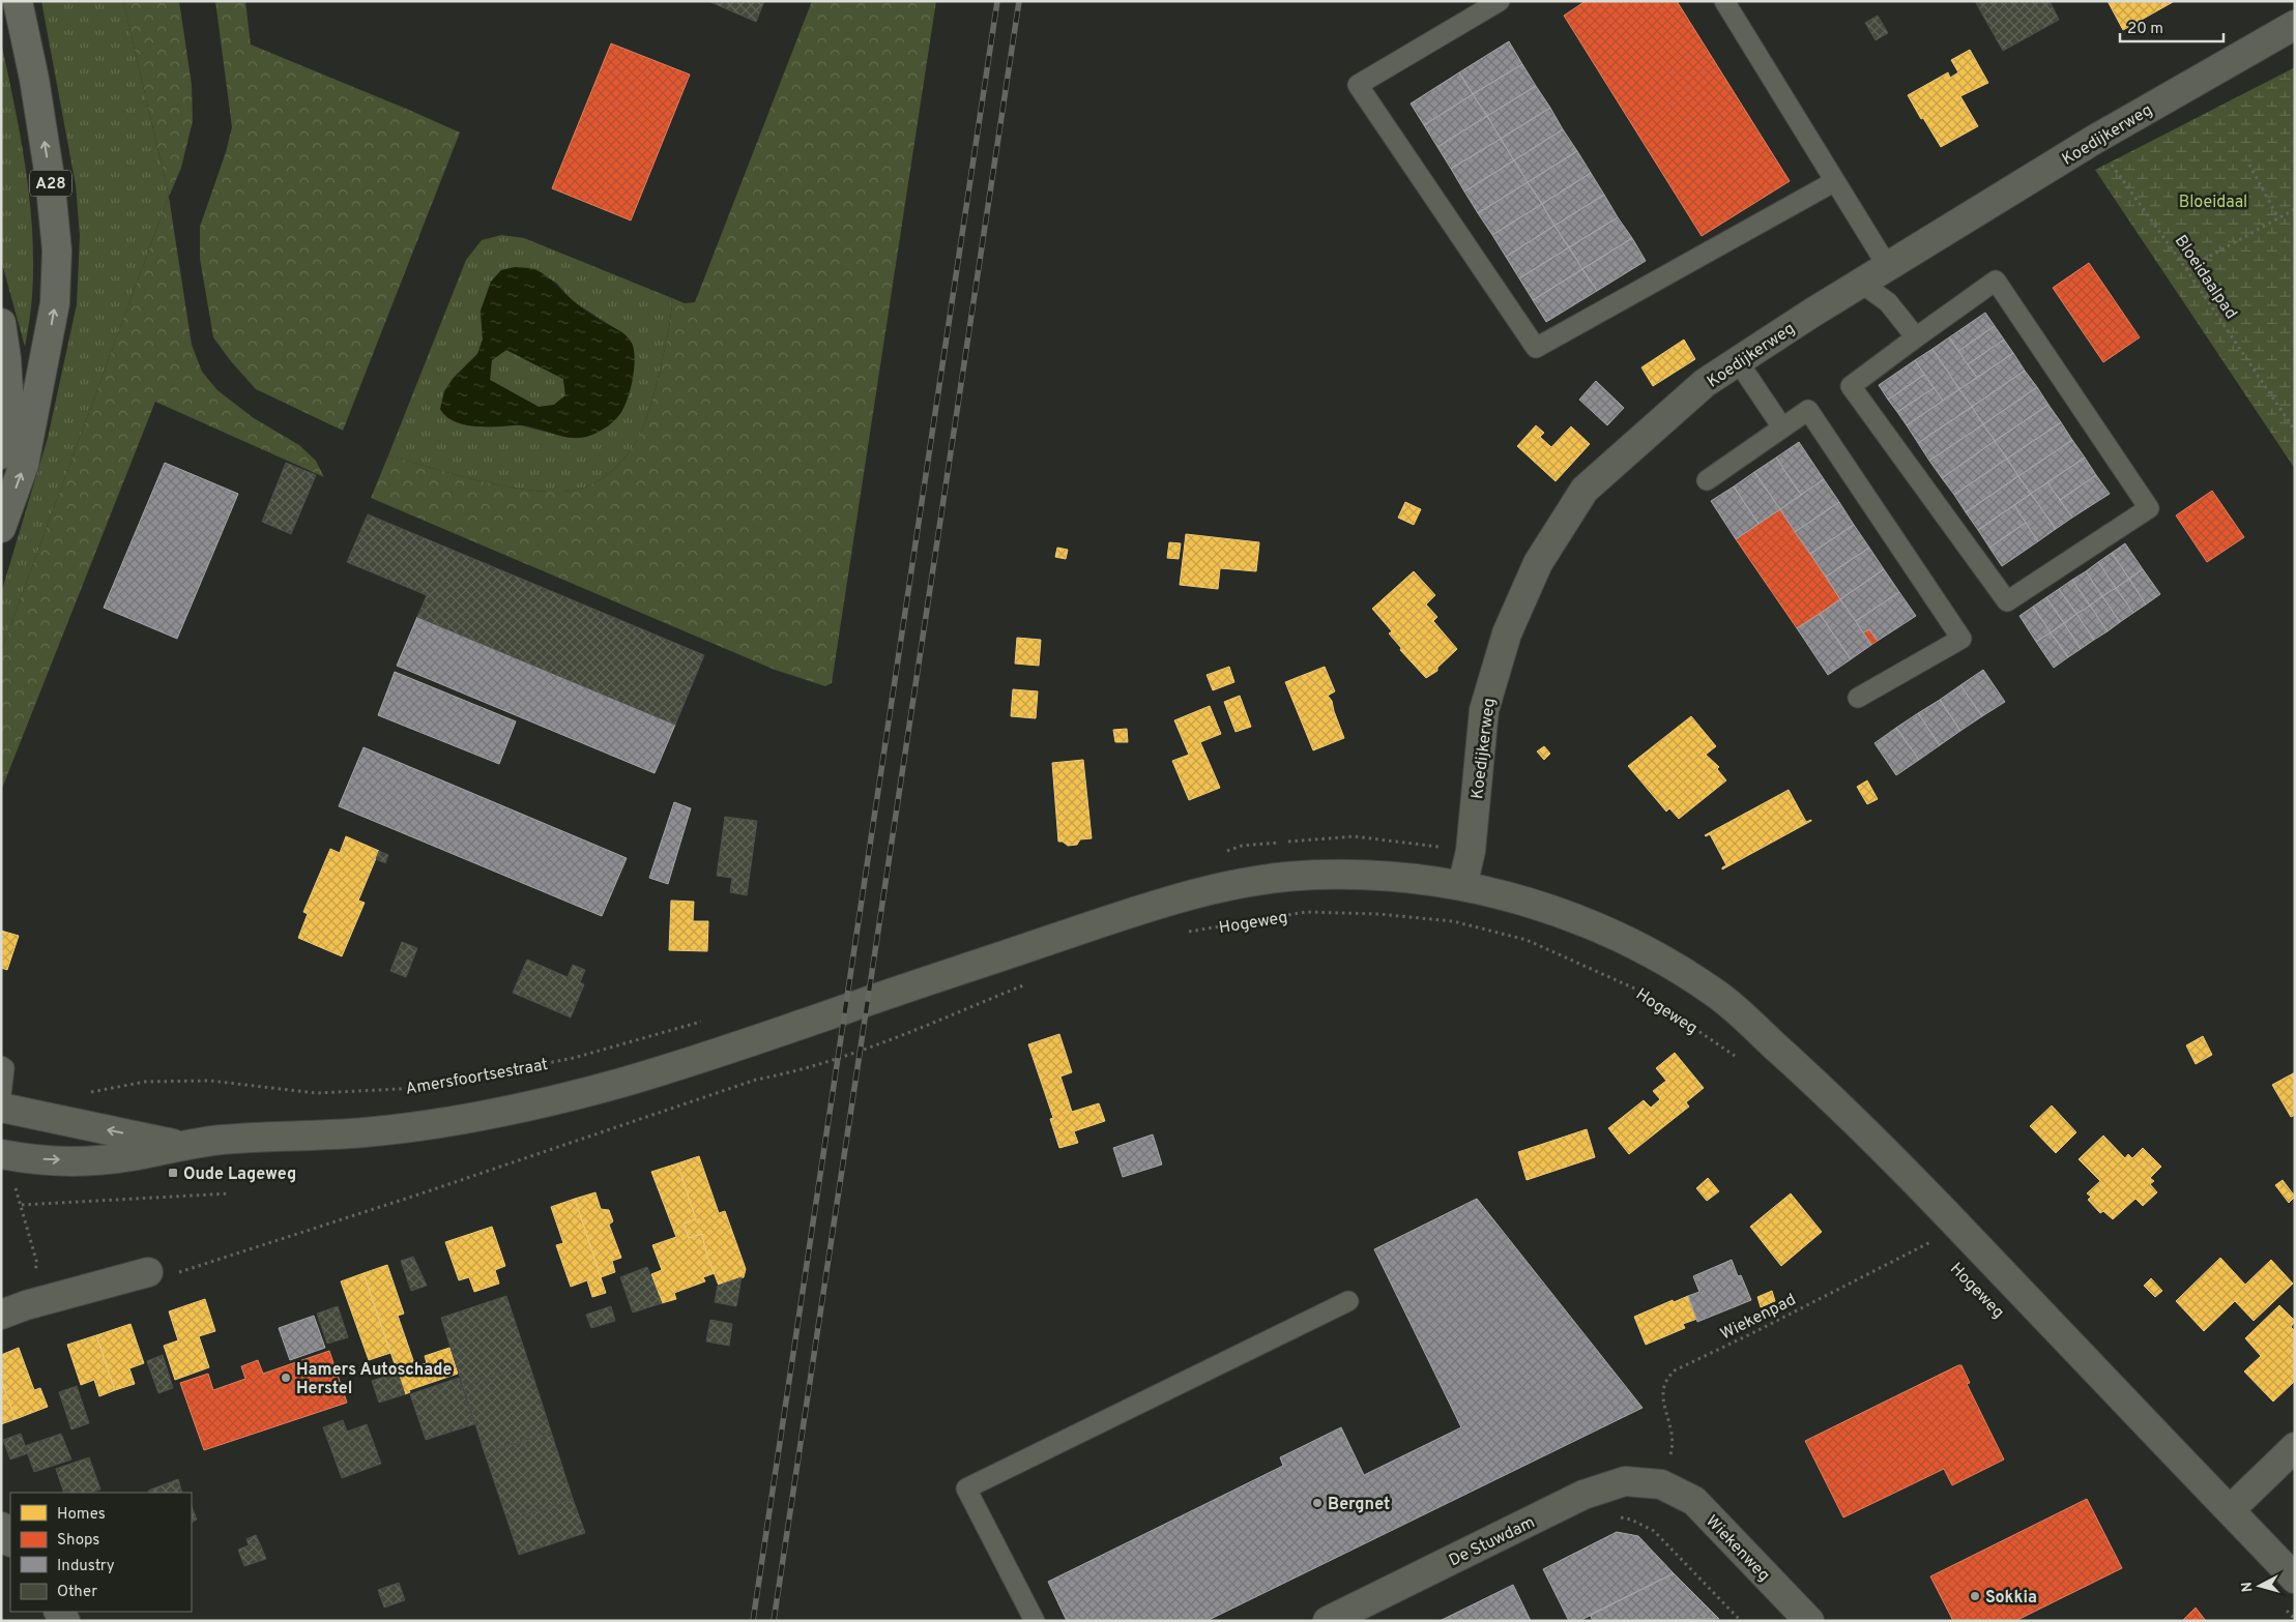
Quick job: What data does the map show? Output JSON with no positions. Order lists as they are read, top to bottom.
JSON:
{
  "streets": {
    "highway": ["A28"],
    "street": [
      "Koedijkerweg",
      "Hogeweg",
      "De Stuwdam",
      "Wiekenweg"
    ],
    "path": ["Bloeidaalpad", "Amersfoortsestraat", "Wiekenpad"]
  },
  "crossings": [
    ["Koedijkerweg", "Bloeidaalpad"],
    ["Koedijkerweg", "Hogeweg"],
    ["Hogeweg", "Wiekenpad"],
    ["Wiekenpad", "De Stuwdam"],
    ["Wiekenpad", "Wiekenweg"],
    ["De Stuwdam", "Wiekenweg"]
  ],
  "parks": ["Bloeidaal"],
  "places": {
    "transit": ["Oude Lageweg"],
    "other": ["Hamers Autoschade Herstel", "Bergnet", "Sokkia"]
  },
  "legend": [
    "Homes",
    "Shops",
    "Industry",
    "Other"
  ],
  "scale_bar": "20 m",
  "north": "left"
}
